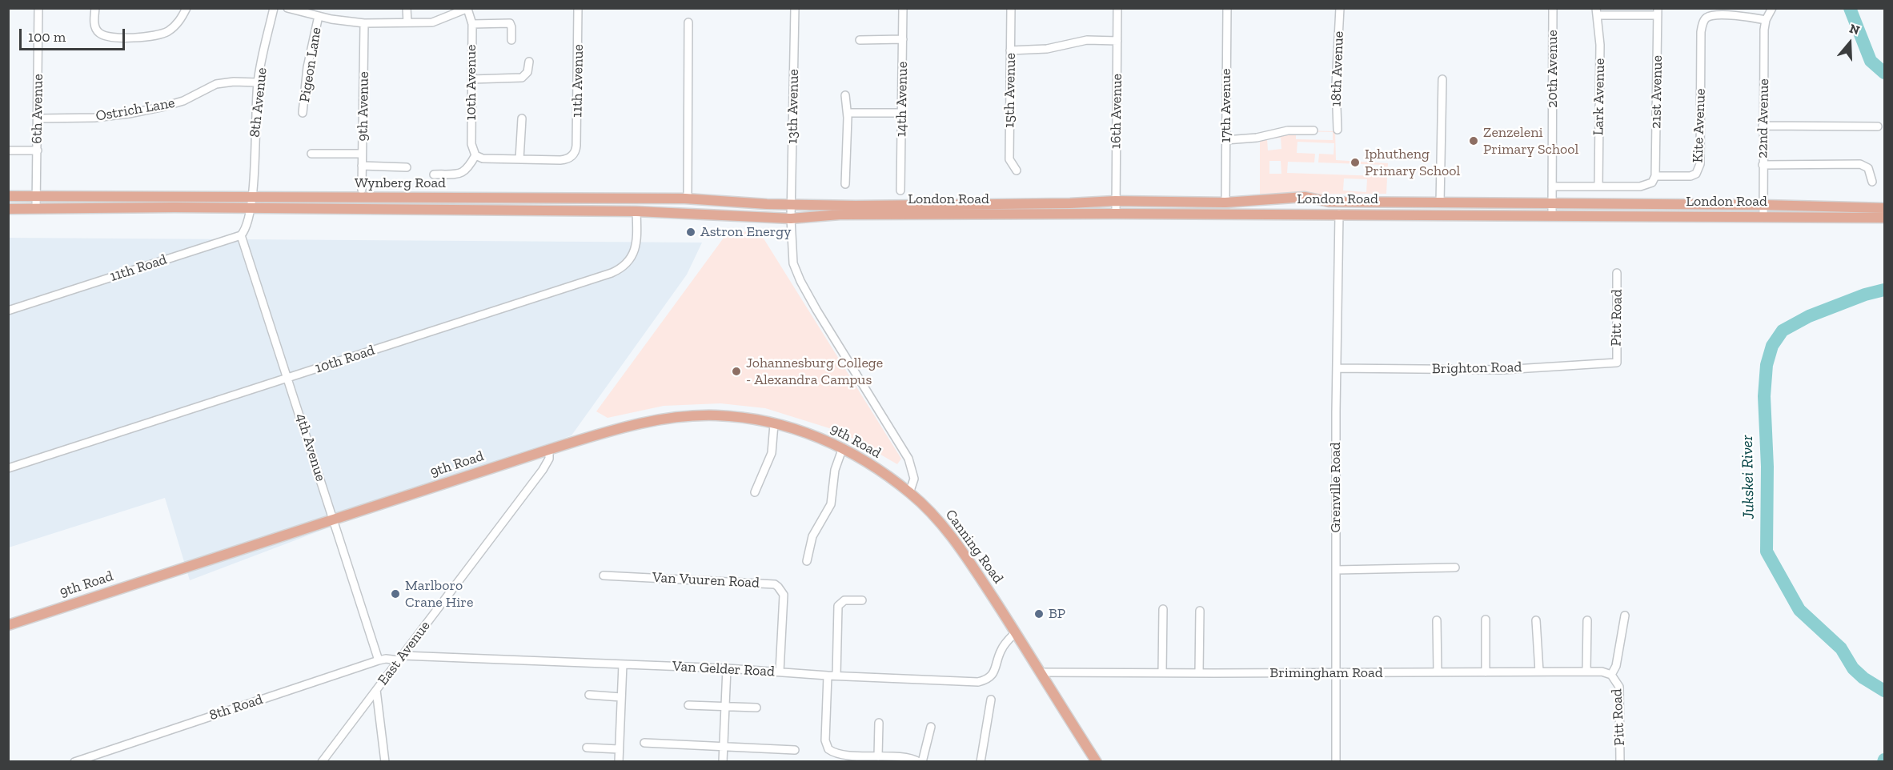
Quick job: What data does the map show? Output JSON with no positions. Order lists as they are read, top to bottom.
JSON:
{
  "streets": {
    "main road": [
      "Wynberg Road",
      "London Road",
      "9th Road",
      "Canning Road"
    ],
    "street": [
      "Pigeon Lane",
      "18th Avenue",
      "20th Avenue",
      "11th Avenue",
      "10th Avenue",
      "15th Avenue",
      "21st Avenue",
      "Lark Avenue",
      "14th Avenue",
      "8th Avenue",
      "17th Avenue",
      "9th Avenue",
      "13th Avenue",
      "6th Avenue",
      "Ostrich Lane",
      "16th Avenue",
      "22nd Avenue",
      "Kite Avenue",
      "11th Road",
      "Pitt Road",
      "10th Road",
      "Brighton Road",
      "4th Avenue",
      "Grenville Road",
      "Van Vuuren Road",
      "East Avenue",
      "Van Gelder Road",
      "Brimingham Road",
      "8th Road"
    ]
  },
  "crossings": [
    ["20th Avenue", "Kite Avenue"],
    ["20th Avenue", "London Road"],
    ["21st Avenue", "Kite Avenue"],
    ["Lark Avenue", "Kite Avenue"],
    ["8th Avenue", "Ostrich Lane"],
    ["8th Avenue", "Wynberg Road"],
    ["17th Avenue", "London Road"],
    ["13th Avenue", "Wynberg Road"],
    ["13th Avenue", "London Road"],
    ["6th Avenue", "Ostrich Lane"],
    ["6th Avenue", "Wynberg Road"],
    ["16th Avenue", "London Road"],
    ["22nd Avenue", "Kite Avenue"],
    ["22nd Avenue", "London Road"],
    ["Wynberg Road", "London Road"],
    ["Wynberg Road", "10th Road"],
    ["London Road", "Grenville Road"],
    ["11th Road", "4th Avenue"],
    ["Pitt Road", "Brighton Road"],
    ["Pitt Road", "Brimingham Road"],
    ["10th Road", "4th Avenue"],
    ["Brighton Road", "Grenville Road"],
    ["9th Road", "4th Avenue"],
    ["9th Road", "Canning Road"],
    ["9th Road", "East Avenue"],
    ["4th Avenue", "8th Road"],
    ["Grenville Road", "Brimingham Road"],
    ["Canning Road", "Van Gelder Road"],
    ["Canning Road", "Brimingham Road"],
    ["Van Vuuren Road", "Van Gelder Road"],
    ["East Avenue", "Van Gelder Road"],
    ["East Avenue", "8th Road"],
    ["Van Gelder Road", "8th Road"]
  ],
  "water": ["Jukskei River"],
  "places": [
    "Zenzeleni Primary School",
    "Iphutheng Primary School",
    "Astron Energy",
    "Johannesburg College - Alexandra Campus",
    "Marlboro Crane Hire",
    "BP"
  ],
  "scale_bar": "100 m",
  "north": "top"
}
